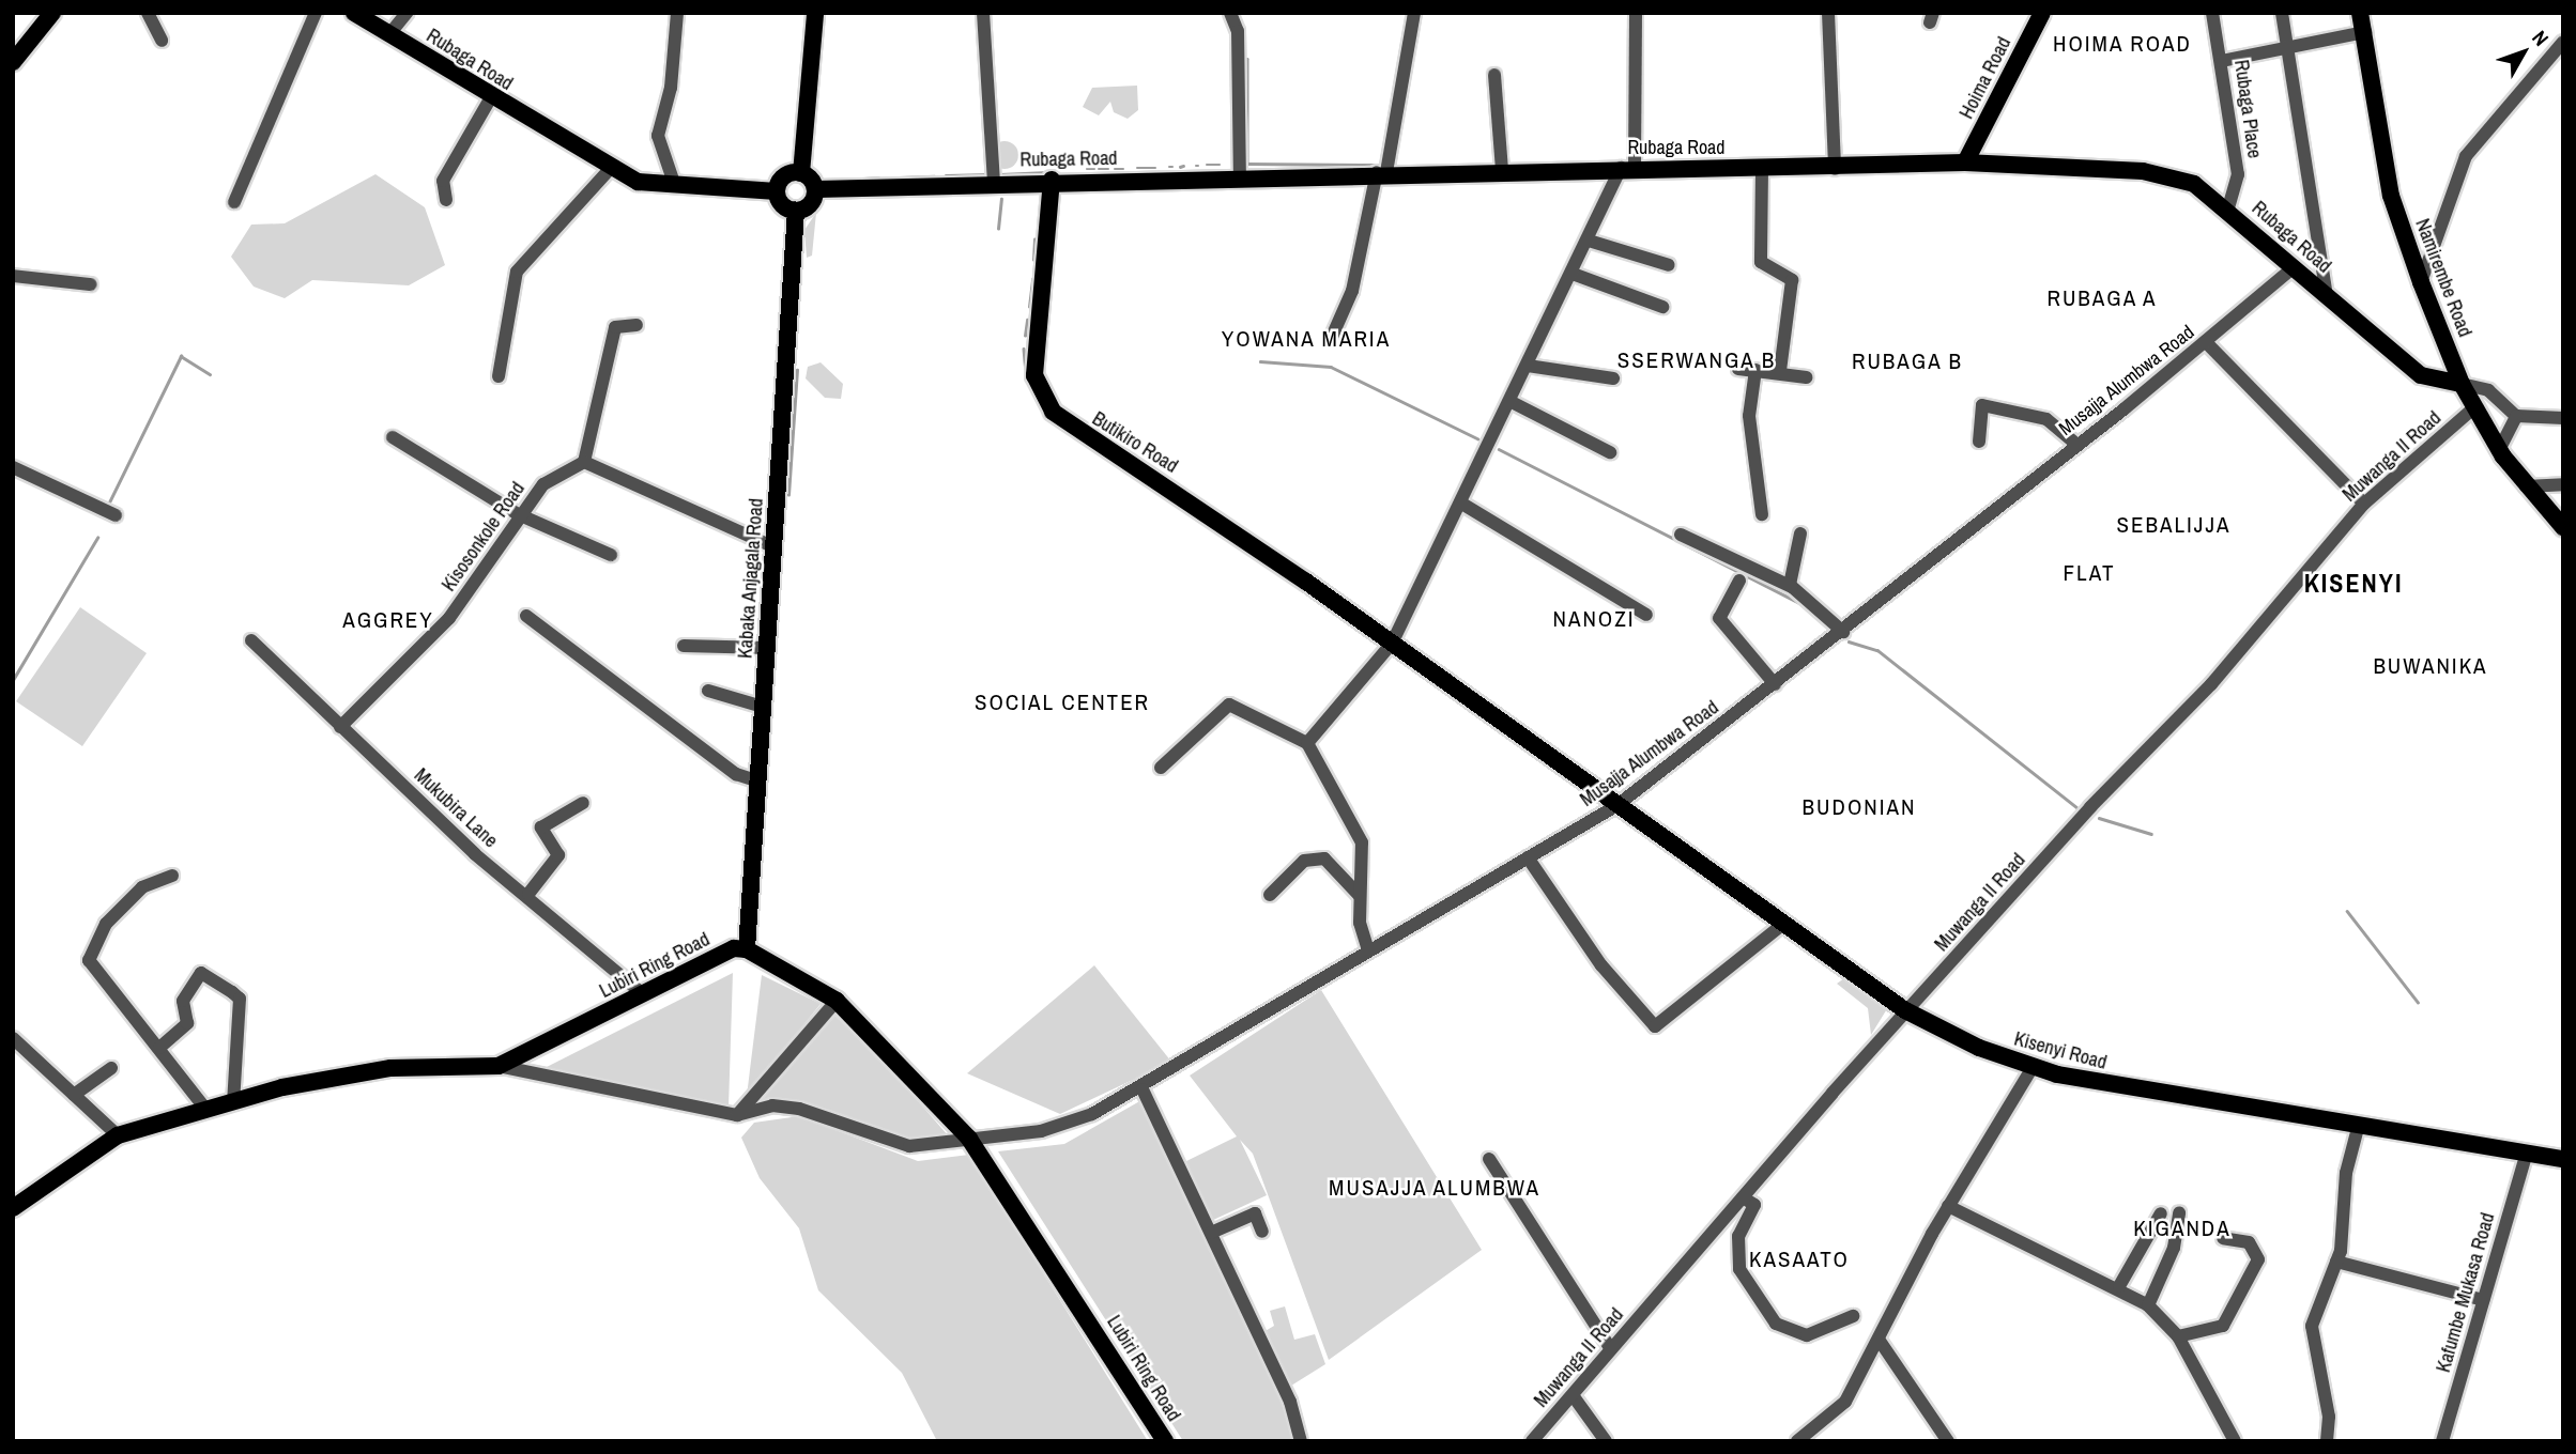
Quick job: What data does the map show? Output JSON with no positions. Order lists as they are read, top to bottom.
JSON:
{
  "streets": {
    "main road": [
      "Rubaga Road",
      "Hoima Road",
      "Namirembe Road",
      "Butikiro Road",
      "Kabaka Anjagala Road",
      "Lubiri Ring Road",
      "Kisenyi Road"
    ],
    "street": [
      "Rubaga Place",
      "Musajja Alumbwa Road",
      "Muwanga II Road",
      "Kisosonkole Road",
      "Mukubira Lane",
      "Kafumbe Mukasa Road"
    ]
  },
  "crossings": [
    ["Rubaga Road", "Hoima Road"],
    ["Rubaga Road", "Rubaga Place"],
    ["Rubaga Road", "Namirembe Road"],
    ["Rubaga Road", "Musajja Alumbwa Road"],
    ["Rubaga Road", "Butikiro Road"],
    ["Rubaga Road", "Kabaka Anjagala Road"],
    ["Namirembe Road", "Muwanga II Road"],
    ["Musajja Alumbwa Road", "Butikiro Road"],
    ["Musajja Alumbwa Road", "Lubiri Ring Road"],
    ["Musajja Alumbwa Road", "Kisenyi Road"],
    ["Butikiro Road", "Kisenyi Road"],
    ["Muwanga II Road", "Kisenyi Road"],
    ["Kisosonkole Road", "Mukubira Lane"],
    ["Kabaka Anjagala Road", "Lubiri Ring Road"],
    ["Mukubira Lane", "Lubiri Ring Road"],
    ["Kisenyi Road", "Kafumbe Mukasa Road"]
  ],
  "districts": [
    "HOIMA ROAD",
    "RUBAGA A",
    "YOWANA MARIA",
    "SSERWANGA B",
    "RUBAGA B",
    "SEBALIJJA",
    "FLAT",
    "KISENYI",
    "NANOZI",
    "AGGREY",
    "BUWANIKA",
    "SOCIAL CENTER",
    "BUDONIAN",
    "MUSAJJA ALUMBWA",
    "KIGANDA",
    "KASAATO"
  ],
  "north": "top right"
}
